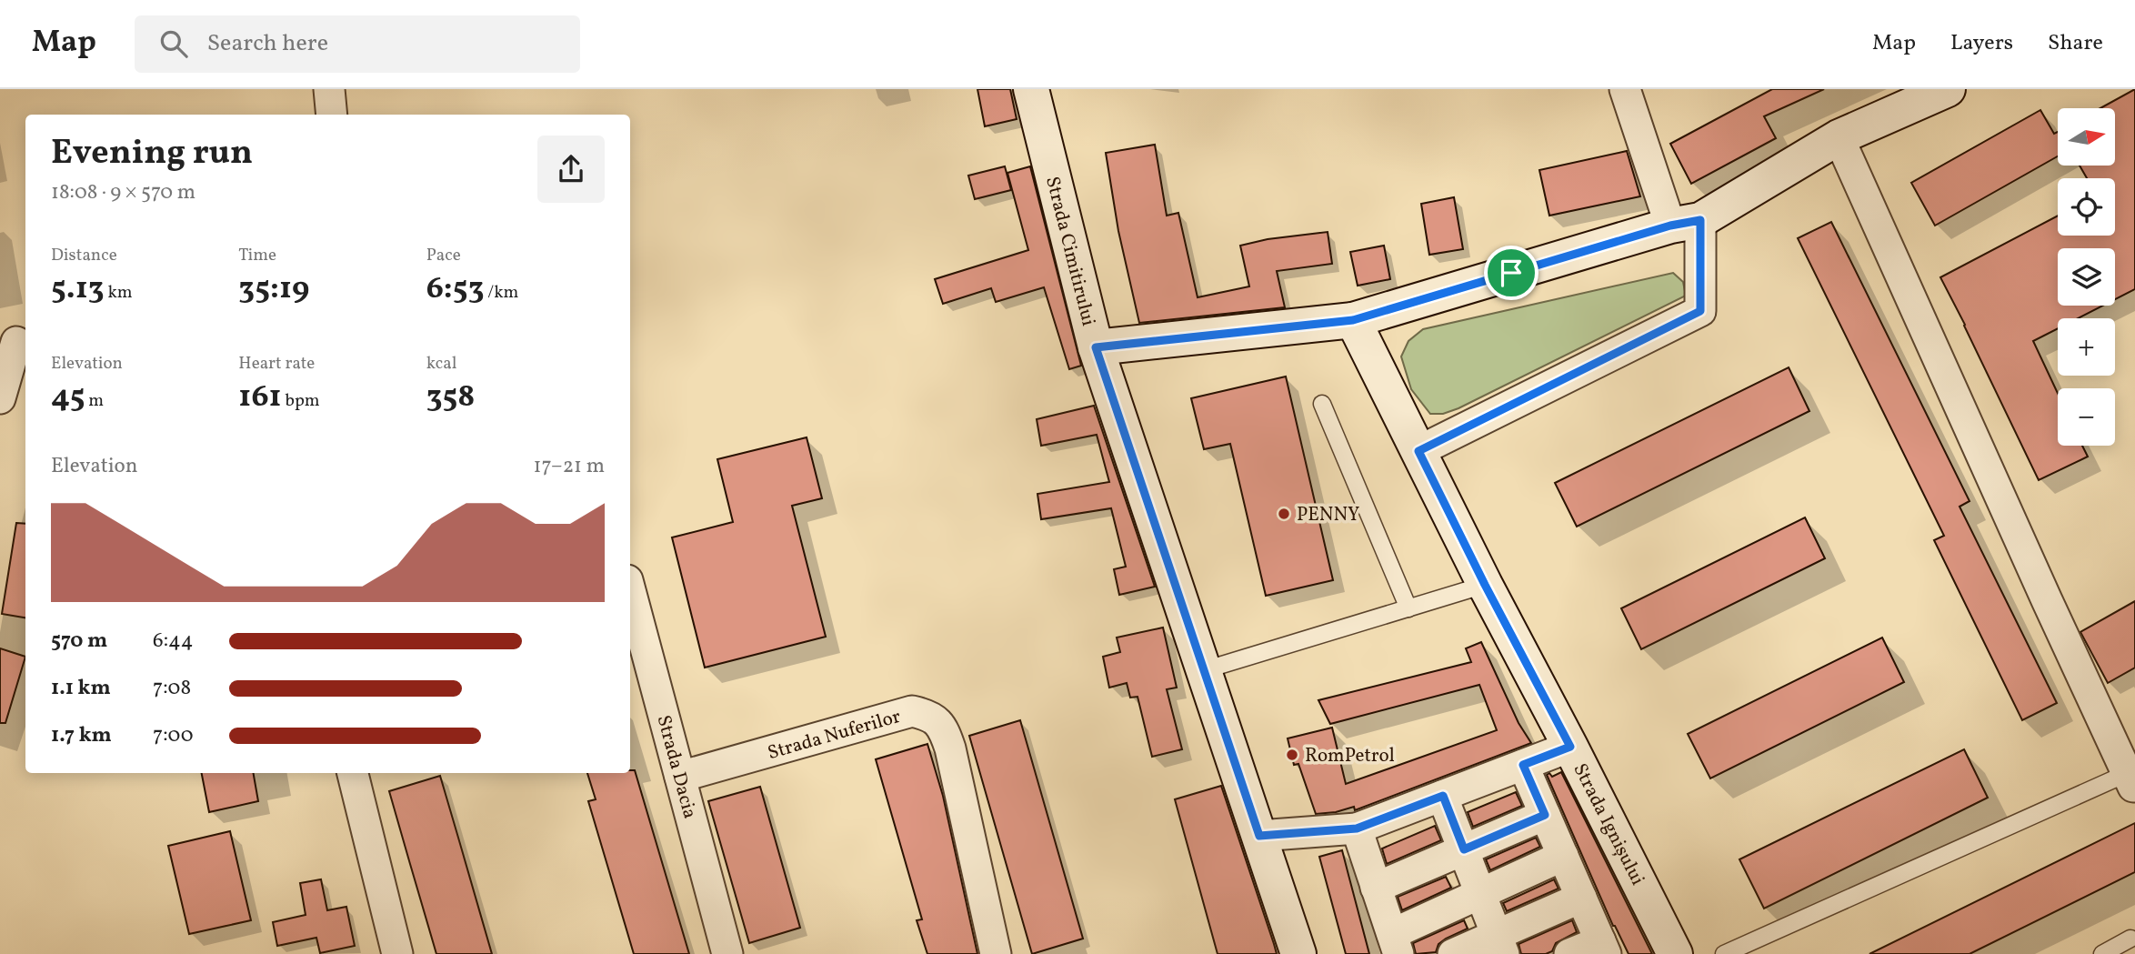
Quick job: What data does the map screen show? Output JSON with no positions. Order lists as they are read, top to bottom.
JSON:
{
  "streets": {
    "street": [
      "Strada Cimitirului",
      "Strada Nuferilor",
      "Strada Dacia",
      "Strada Ignișului"
    ]
  },
  "crossings": [
    ["Strada Nuferilor", "Strada Dacia"]
  ],
  "places": ["PENNY", "RomPetrol"],
  "north": "right",
  "page": {
    "header": "Map",
    "search": "Search here",
    "nav": ["Map", "Layers", "Share"],
    "map_buttons": ["+", "−"],
    "heading": ["Evening run", "18:08 · 9 × 570 m"],
    "stats": [
      ["Distance", "5.13 km"],
      ["Time", "35:19"],
      ["Pace", "6:53 /km"],
      ["Elevation", "45 m"],
      ["Heart rate", "161 bpm"],
      ["kcal", "358"]
    ],
    "chart": ["Elevation", "17–21 m"],
    "list": [
      {
        "name": "570 m",
        "note": "6:44"
      },
      {
        "name": "1.1 km",
        "note": "7:08"
      },
      {
        "name": "1.7 km",
        "note": "7:00"
      }
    ]
  }
}
